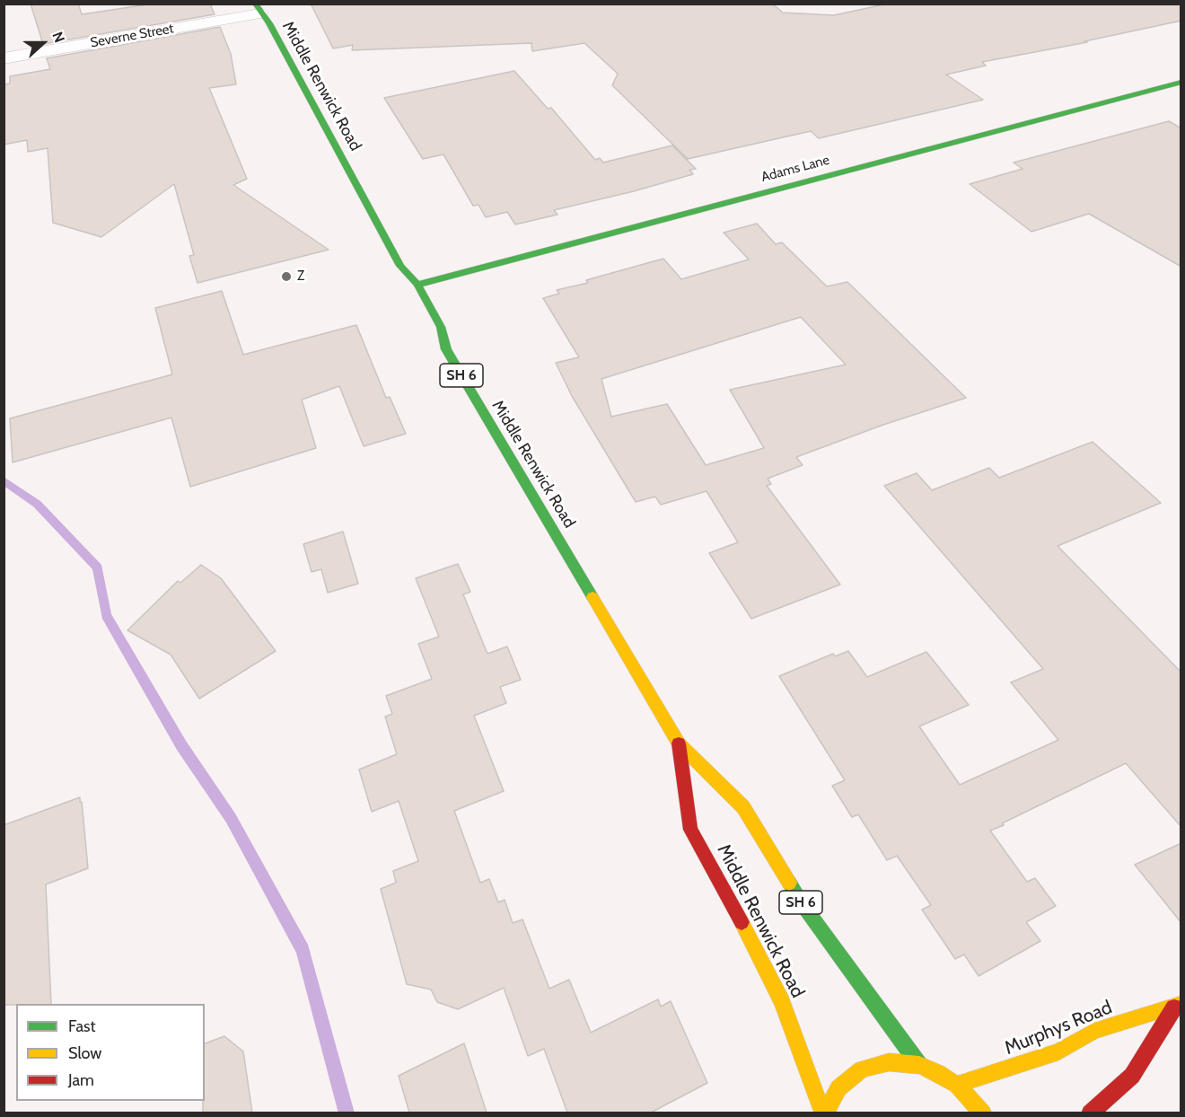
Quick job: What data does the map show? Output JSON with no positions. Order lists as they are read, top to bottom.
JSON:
{
  "streets": {
    "main road": [
      "Middle Renwick Road",
      "Adams Lane",
      "SH 6",
      "Murphys Road"
    ],
    "street": ["Severne Street"]
  },
  "crossings": [
    ["Severne Street", "Middle Renwick Road"],
    ["Middle Renwick Road", "Adams Lane"],
    ["Middle Renwick Road", "SH 6"],
    ["SH 6", "Murphys Road"]
  ],
  "places": ["Z"],
  "legend": ["Fast", "Slow", "Jam"],
  "north": "right"
}
